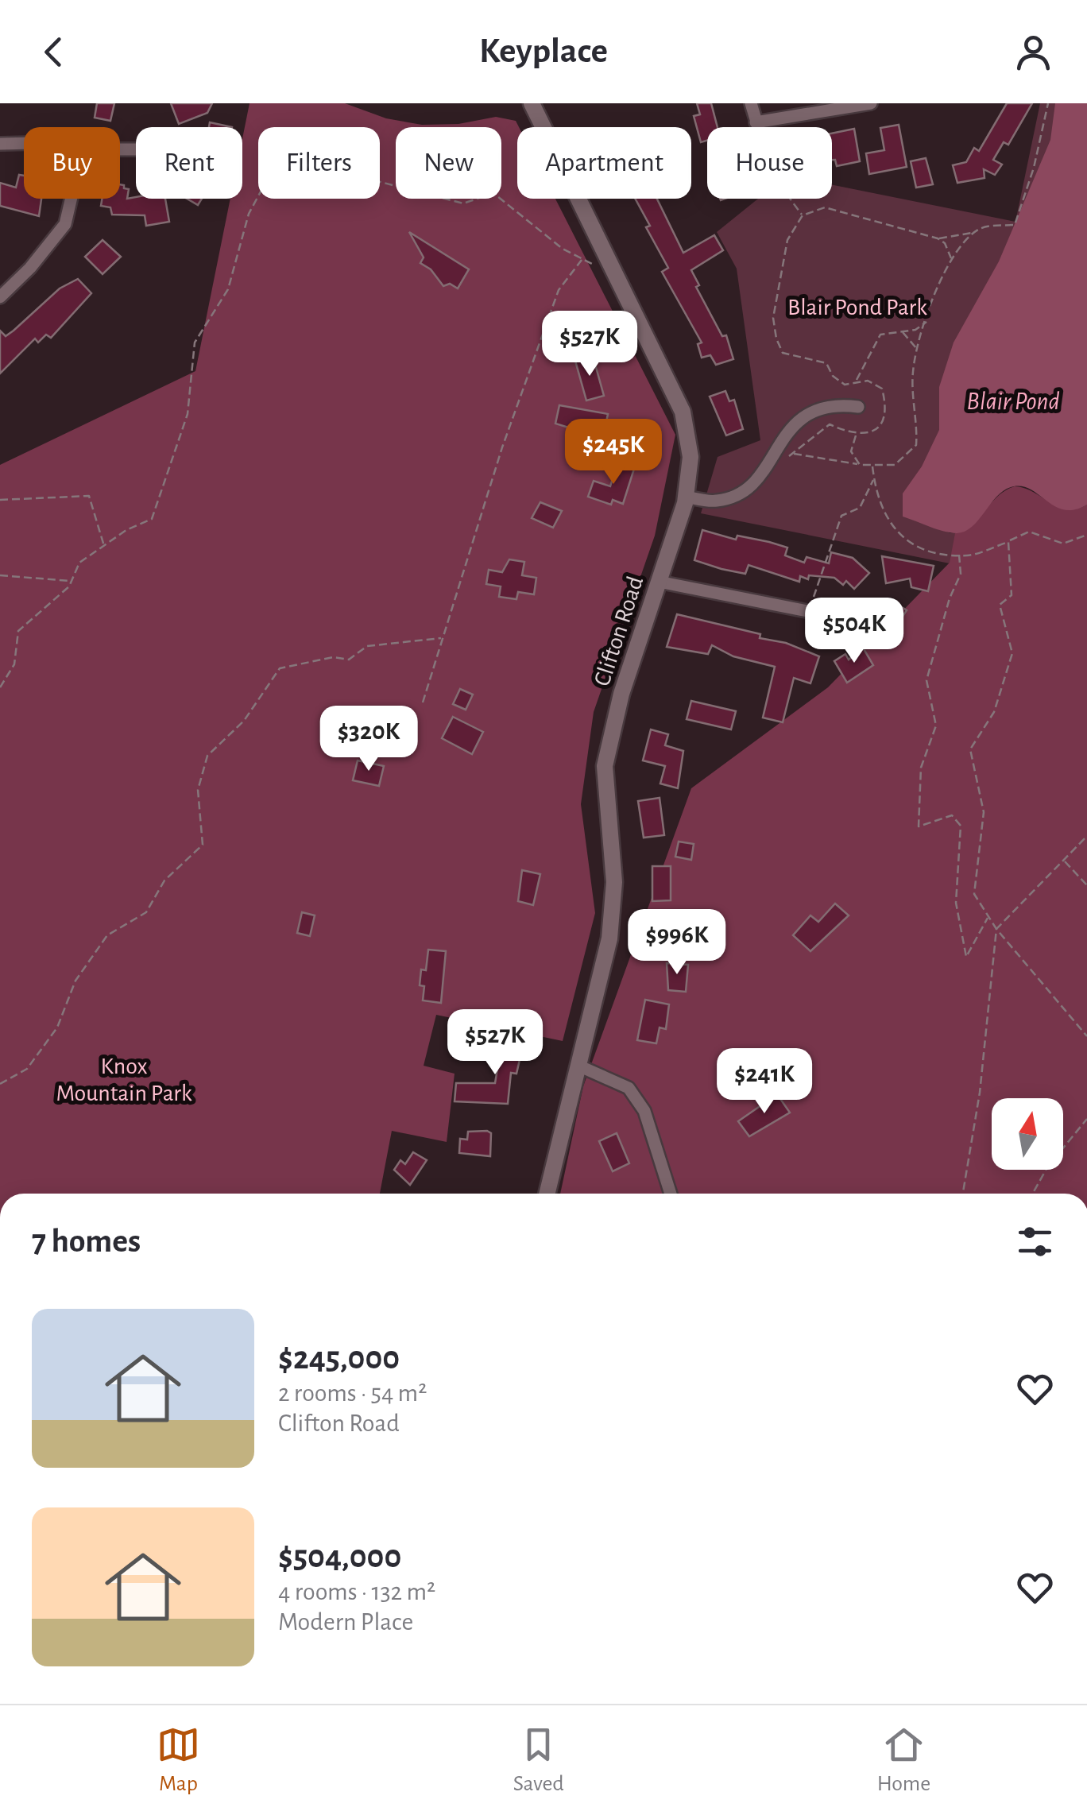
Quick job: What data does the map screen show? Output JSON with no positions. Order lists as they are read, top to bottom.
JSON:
{
  "streets": {
    "main road": ["Clifton Road"]
  },
  "water": ["Blair Pond"],
  "parks": ["Blair Pond Park", "Knox Mountain Park"],
  "north": "top",
  "page": {
    "header": "Keyplace",
    "chip": [
      "Buy",
      "Rent",
      "Filters",
      "New",
      "Apartment",
      "House"
    ],
    "price": [
      "$527K",
      "$245K",
      "$504K",
      "$320K",
      "$996K",
      "$527K",
      "$241K"
    ],
    "heading": "7 homes",
    "list": [
      {
        "name": "$245,000",
        "note": "2 rooms · 54 m² · Clifton Road"
      },
      {
        "name": "$504,000",
        "note": "4 rooms · 132 m² · Modern Place"
      }
    ],
    "tabs": ["Map", "Saved", "Home"]
  }
}
